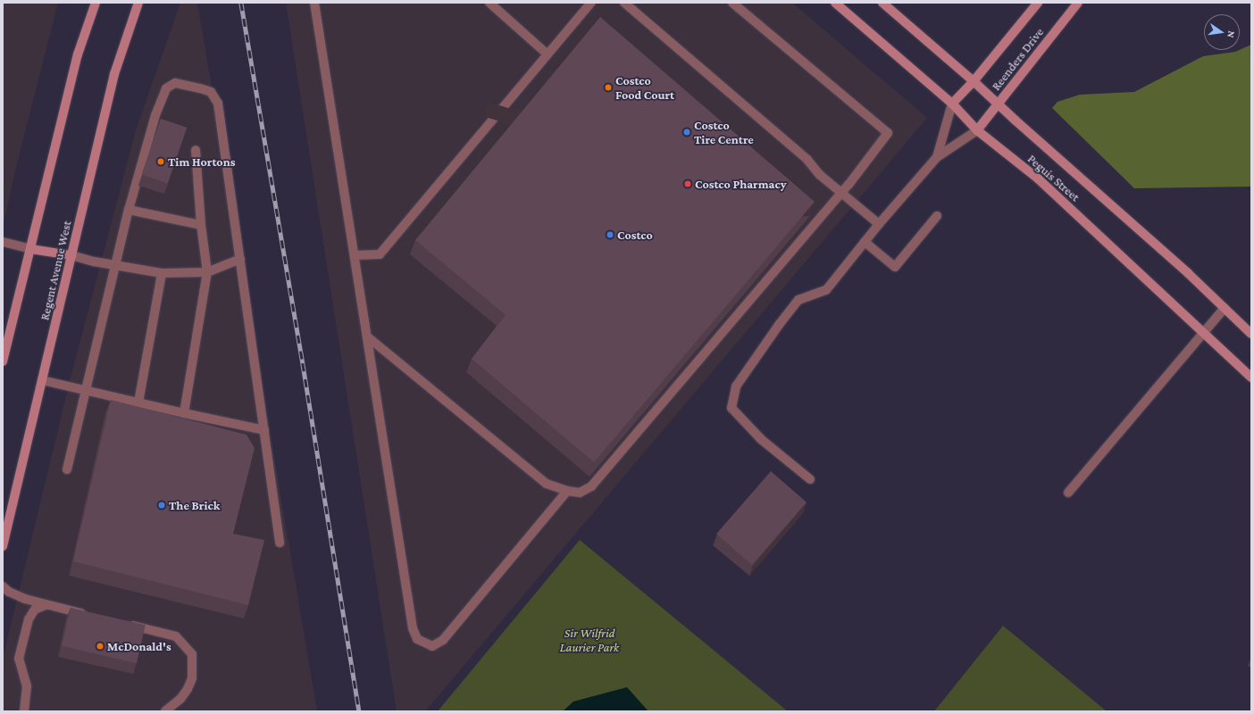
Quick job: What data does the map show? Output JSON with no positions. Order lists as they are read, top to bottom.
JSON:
{
  "streets": {
    "street": ["Reenders Drive", "Peguis Street", "Regent Avenue West"]
  },
  "crossings": [
    ["Reenders Drive", "Peguis Street"]
  ],
  "parks": ["Sir Wilfrid Laurier Park"],
  "places": [
    "Costco Food Court",
    "Costco Tire Centre",
    "Tim Hortons",
    "Costco Pharmacy",
    "Costco",
    "The Brick",
    "McDonald's"
  ],
  "north": "right"
}
